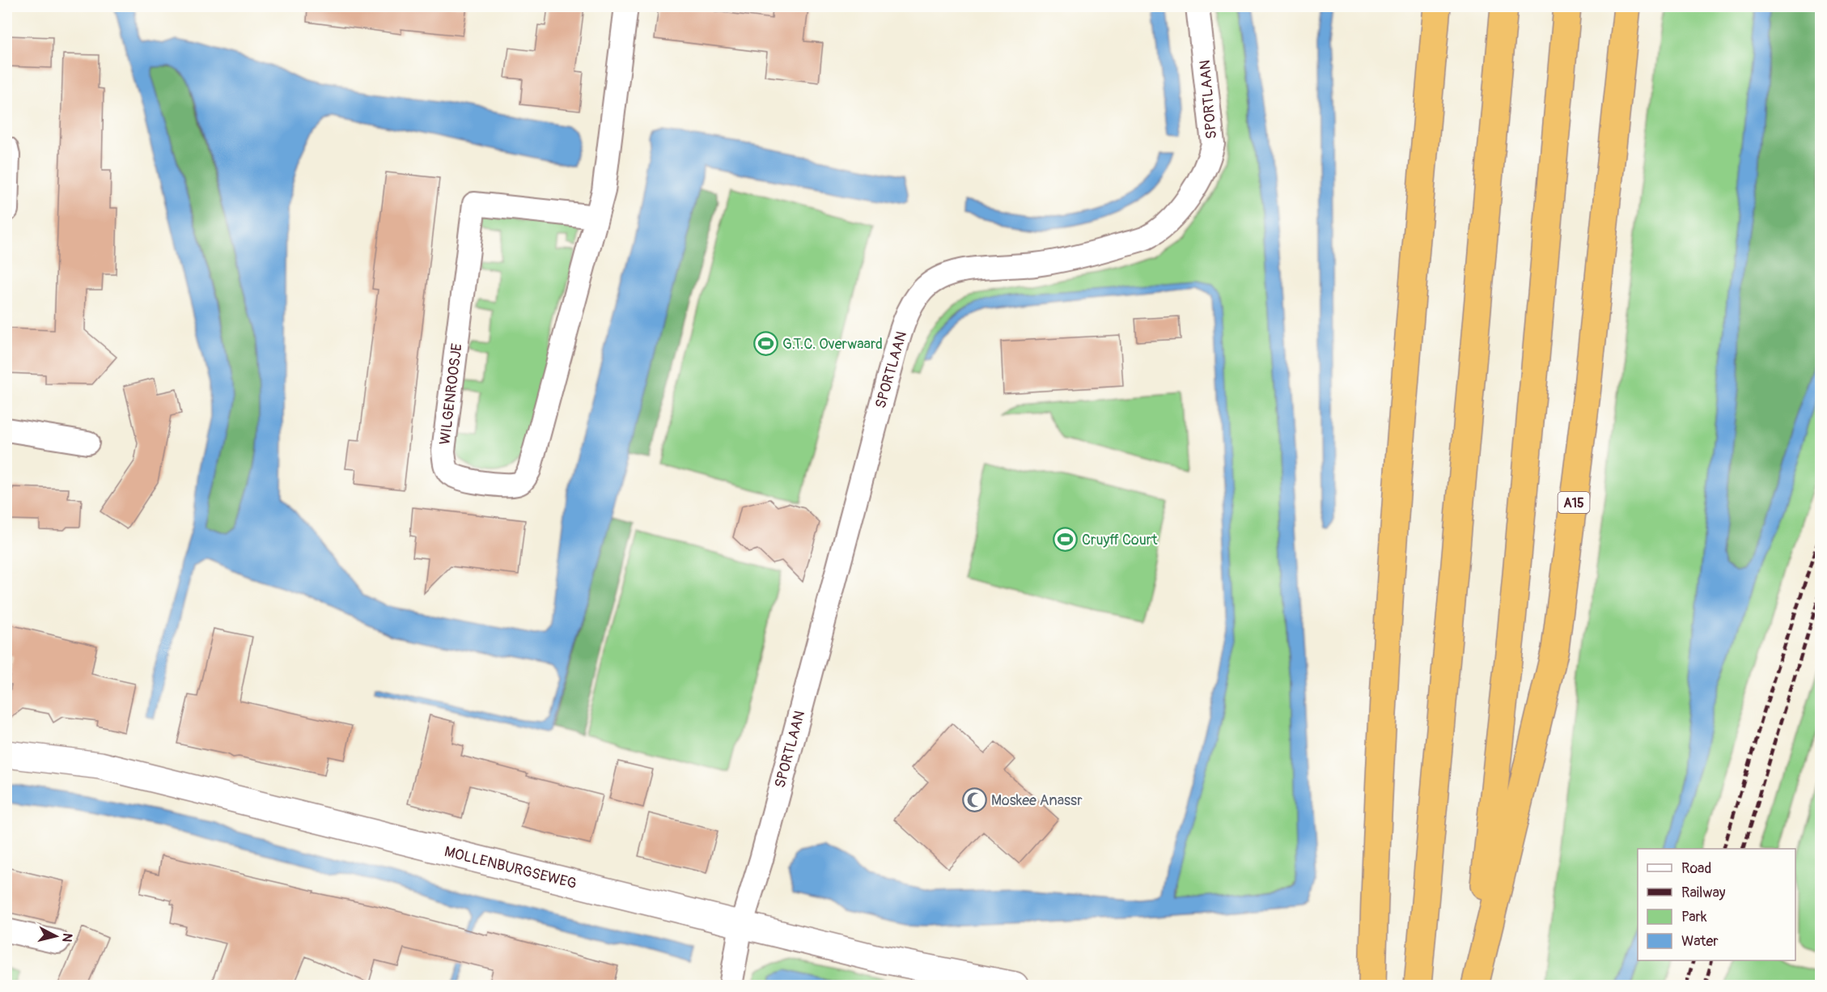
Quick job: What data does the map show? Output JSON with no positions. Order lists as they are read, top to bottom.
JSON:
{
  "streets": {
    "highway": ["A15"],
    "street": ["SPORTLAAN", "WILGENROOSJE", "MOLLENBURGSEWEG"]
  },
  "crossings": [
    ["SPORTLAAN", "MOLLENBURGSEWEG"]
  ],
  "places": {
    "sports": ["G.T.C. Overwaard", "Cruyff Court"],
    "mosque": ["Moskee Anassr"]
  },
  "legend": [
    "Road",
    "Railway",
    "Park",
    "Water"
  ],
  "north": "right"
}
